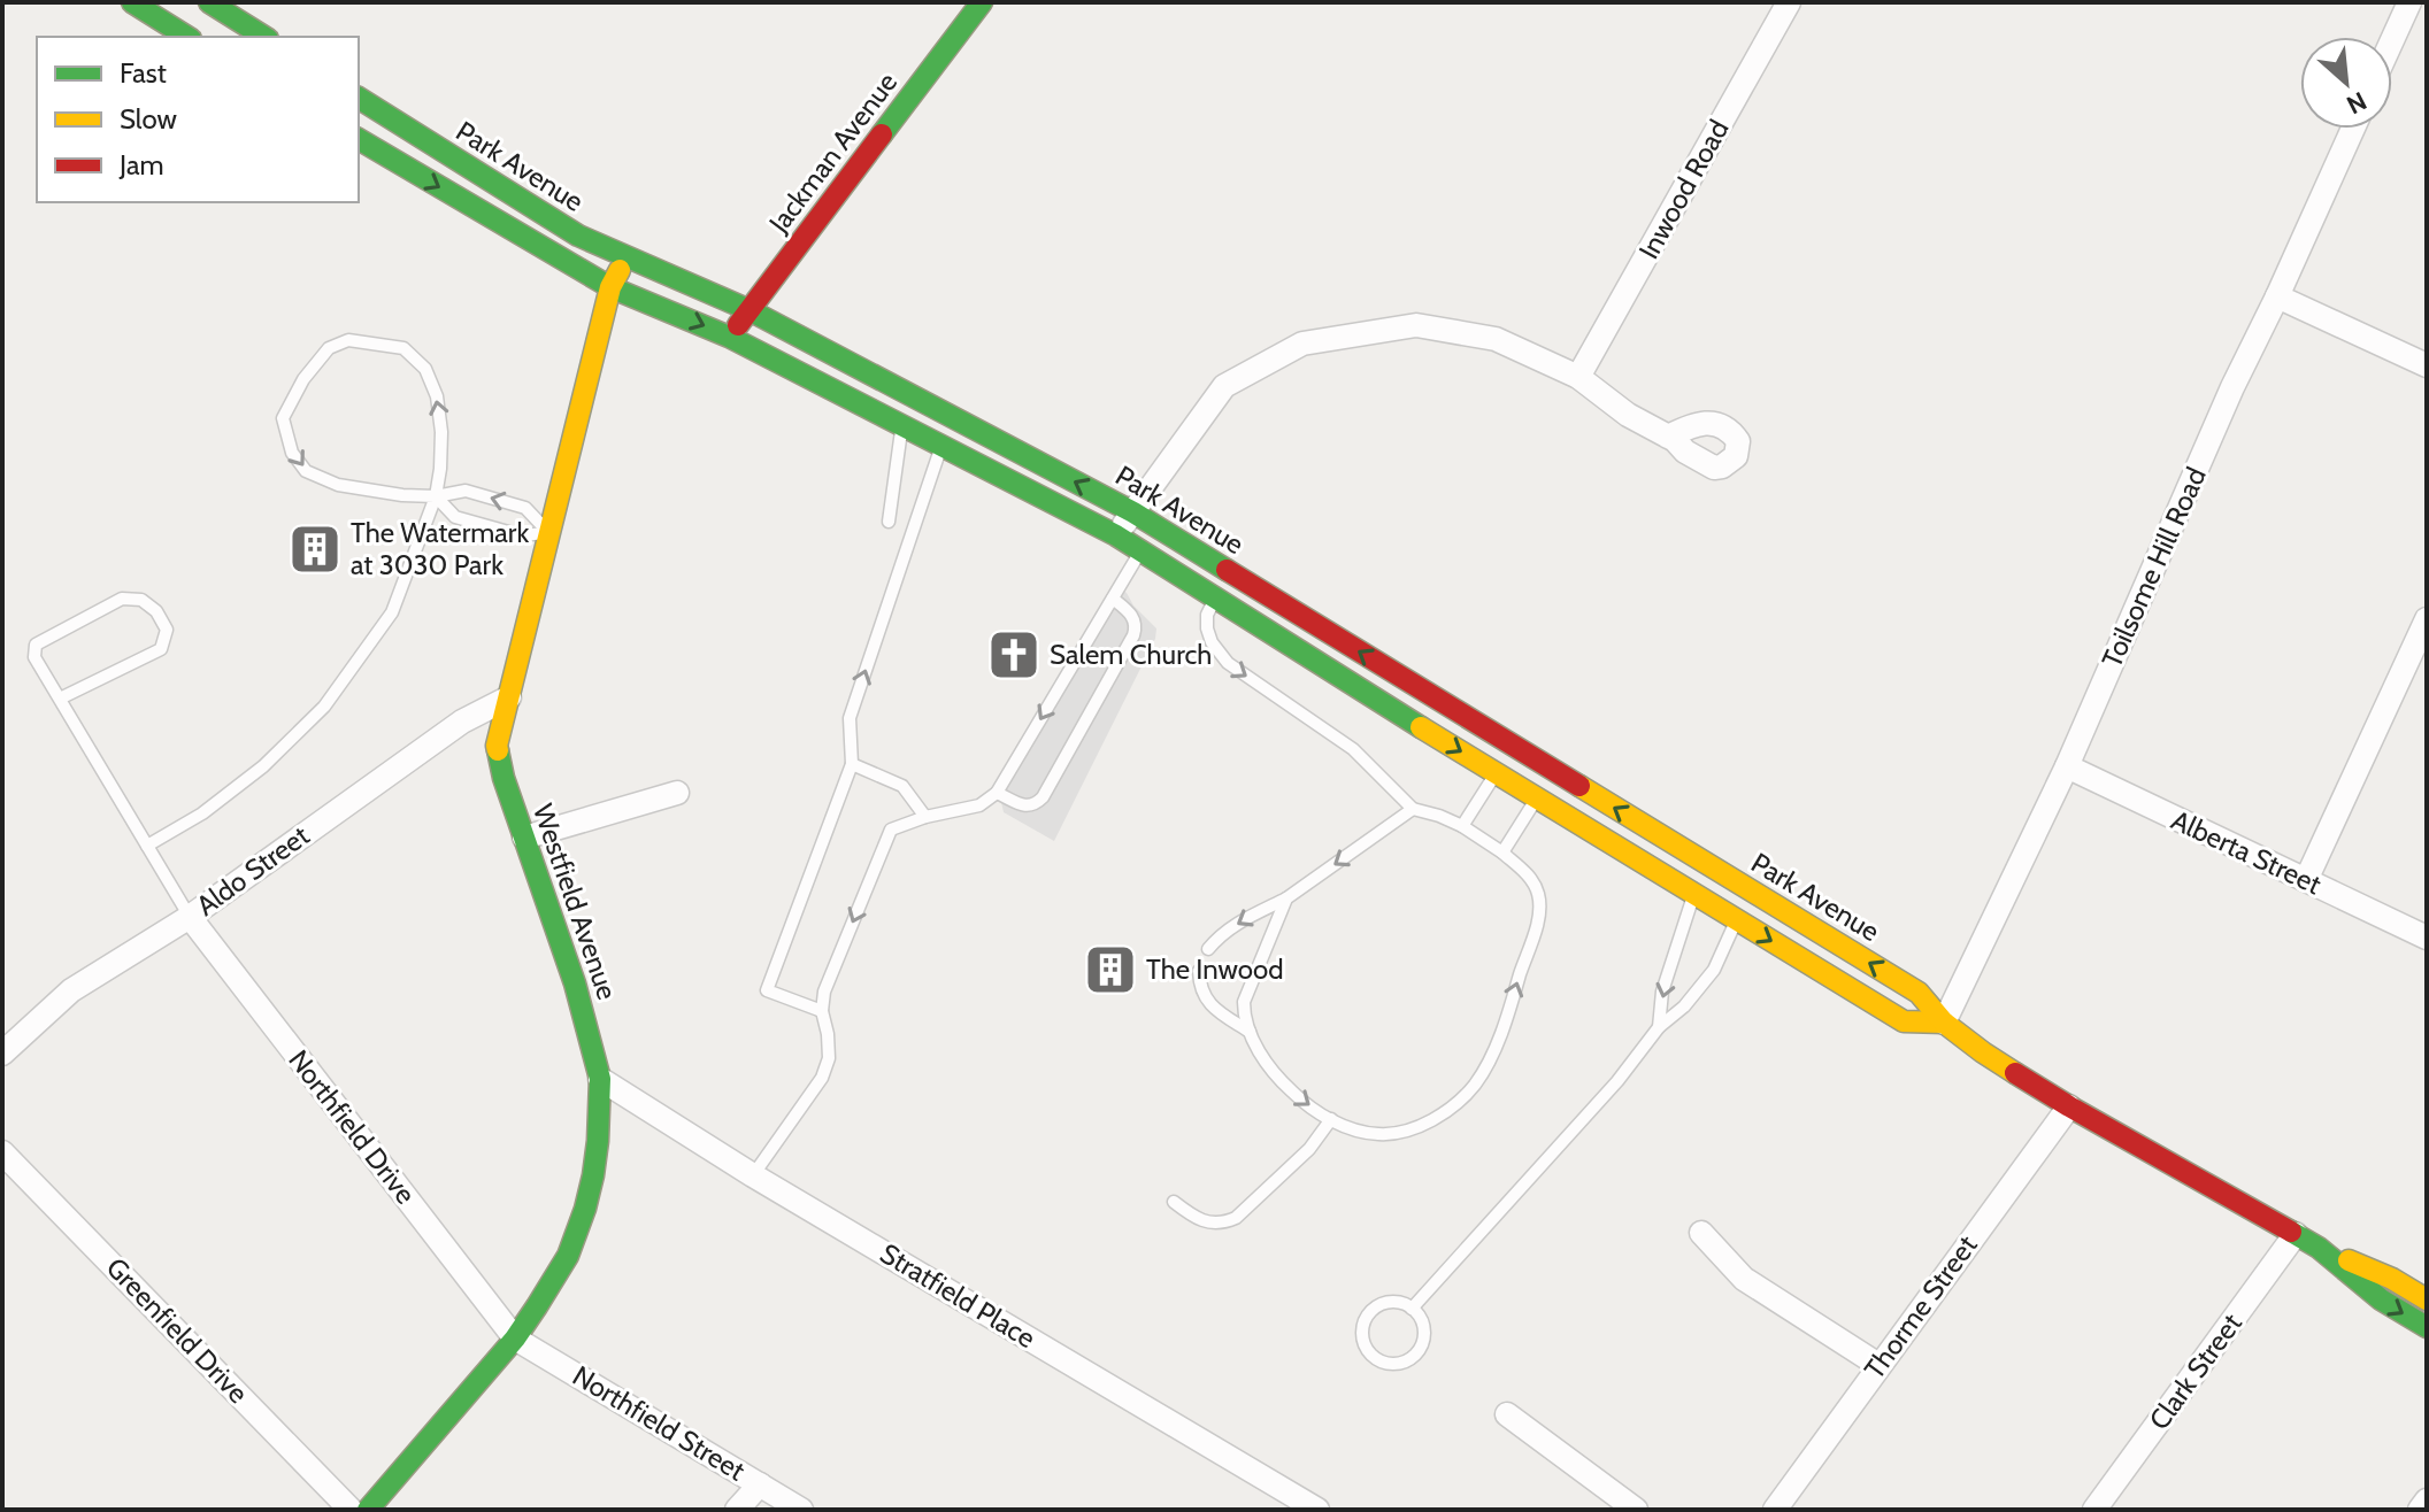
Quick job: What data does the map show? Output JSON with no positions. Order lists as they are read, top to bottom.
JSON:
{
  "streets": {
    "main road": ["Jackman Avenue", "Park Avenue", "Westfield Avenue"],
    "street": [
      "Inwood Road",
      "Toilsome Hill Road",
      "Alberta Street",
      "Aldo Street",
      "Northfield Drive",
      "Stratfield Place",
      "Thorme Street",
      "Greenfield Drive",
      "Clark Street",
      "Northfield Street"
    ]
  },
  "crossings": [
    ["Jackman Avenue", "Park Avenue"],
    ["Park Avenue", "Toilsome Hill Road"],
    ["Park Avenue", "Westfield Avenue"],
    ["Park Avenue", "Thorme Street"],
    ["Park Avenue", "Clark Street"],
    ["Toilsome Hill Road", "Alberta Street"],
    ["Aldo Street", "Westfield Avenue"],
    ["Aldo Street", "Northfield Drive"],
    ["Westfield Avenue", "Northfield Drive"],
    ["Westfield Avenue", "Stratfield Place"],
    ["Westfield Avenue", "Northfield Street"],
    ["Northfield Drive", "Northfield Street"]
  ],
  "places": {
    "building": ["The Watermark at 3030 Park", "The Inwood"],
    "church": ["Salem Church"]
  },
  "legend": ["Fast", "Slow", "Jam"],
  "north": "bottom right"
}
